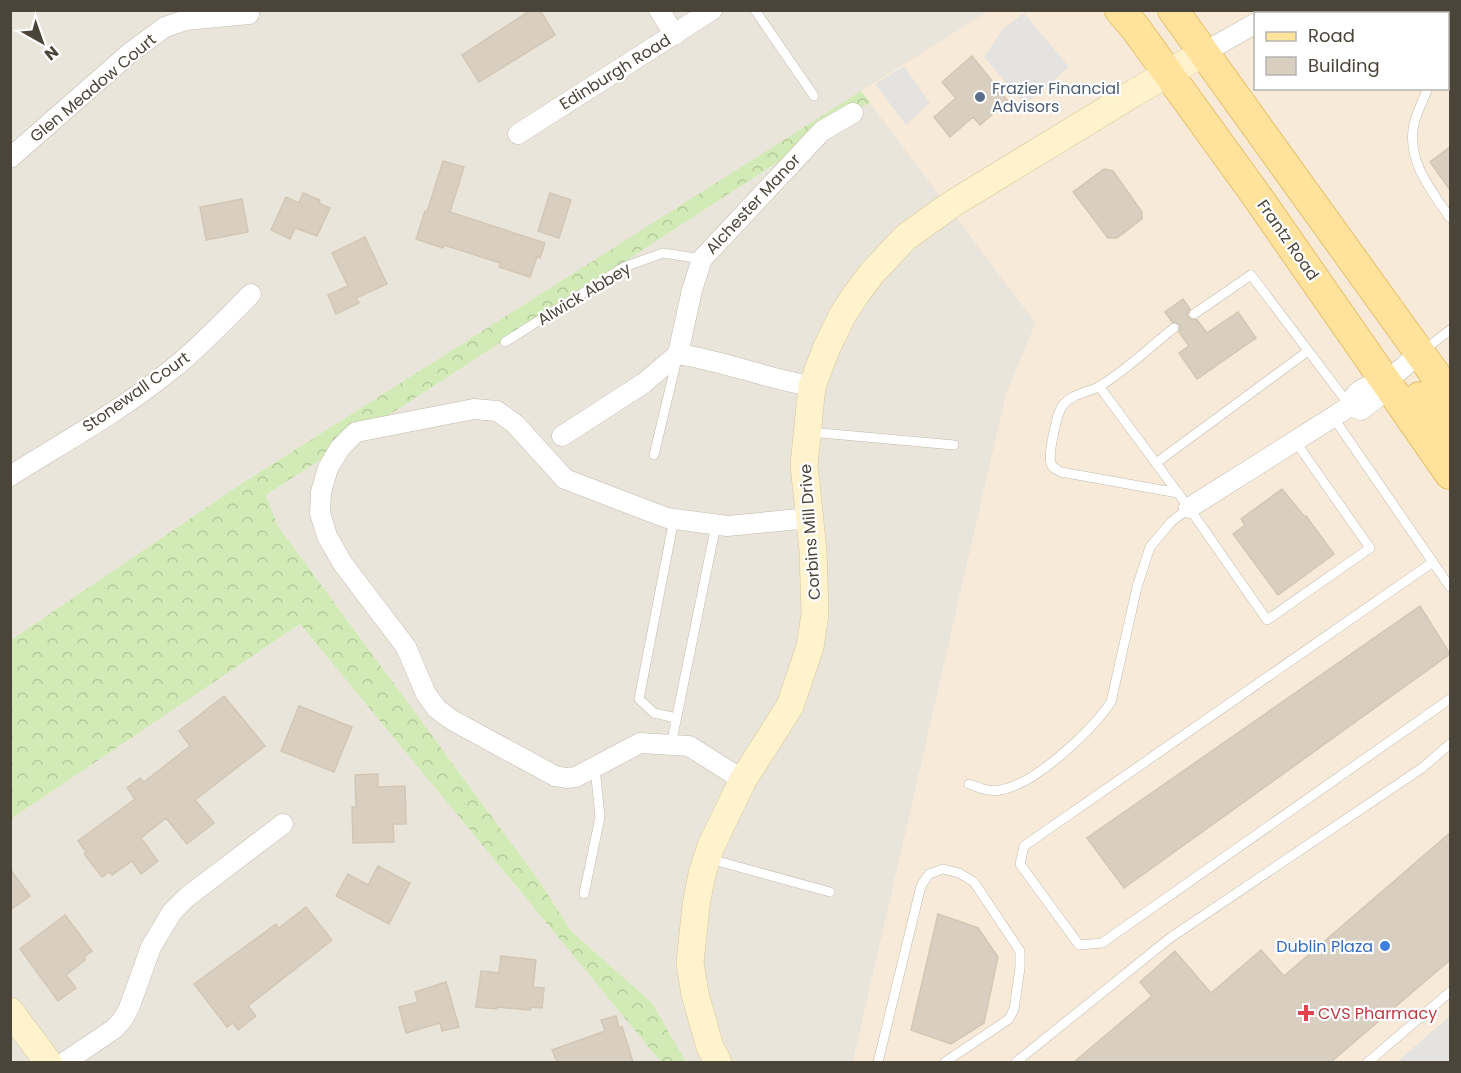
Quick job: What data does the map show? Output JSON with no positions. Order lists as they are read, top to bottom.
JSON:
{
  "streets": {
    "main road": ["Frantz Road"],
    "street": [
      "Edinburgh Road",
      "Glen Meadow Court",
      "Alchester Manor",
      "Stonewall Court",
      "Corbins Mill Drive"
    ],
    "lane": ["Alwick Abbey"]
  },
  "crossings": [
    ["Alchester Manor", "Alwick Abbey"],
    ["Frantz Road", "Corbins Mill Drive"]
  ],
  "places": {
    "other": ["Frazier Financial Advisors", "Dublin Plaza"],
    "health": ["CVS Pharmacy"]
  },
  "legend": ["Road", "Building"],
  "north": "bottom right"
}
